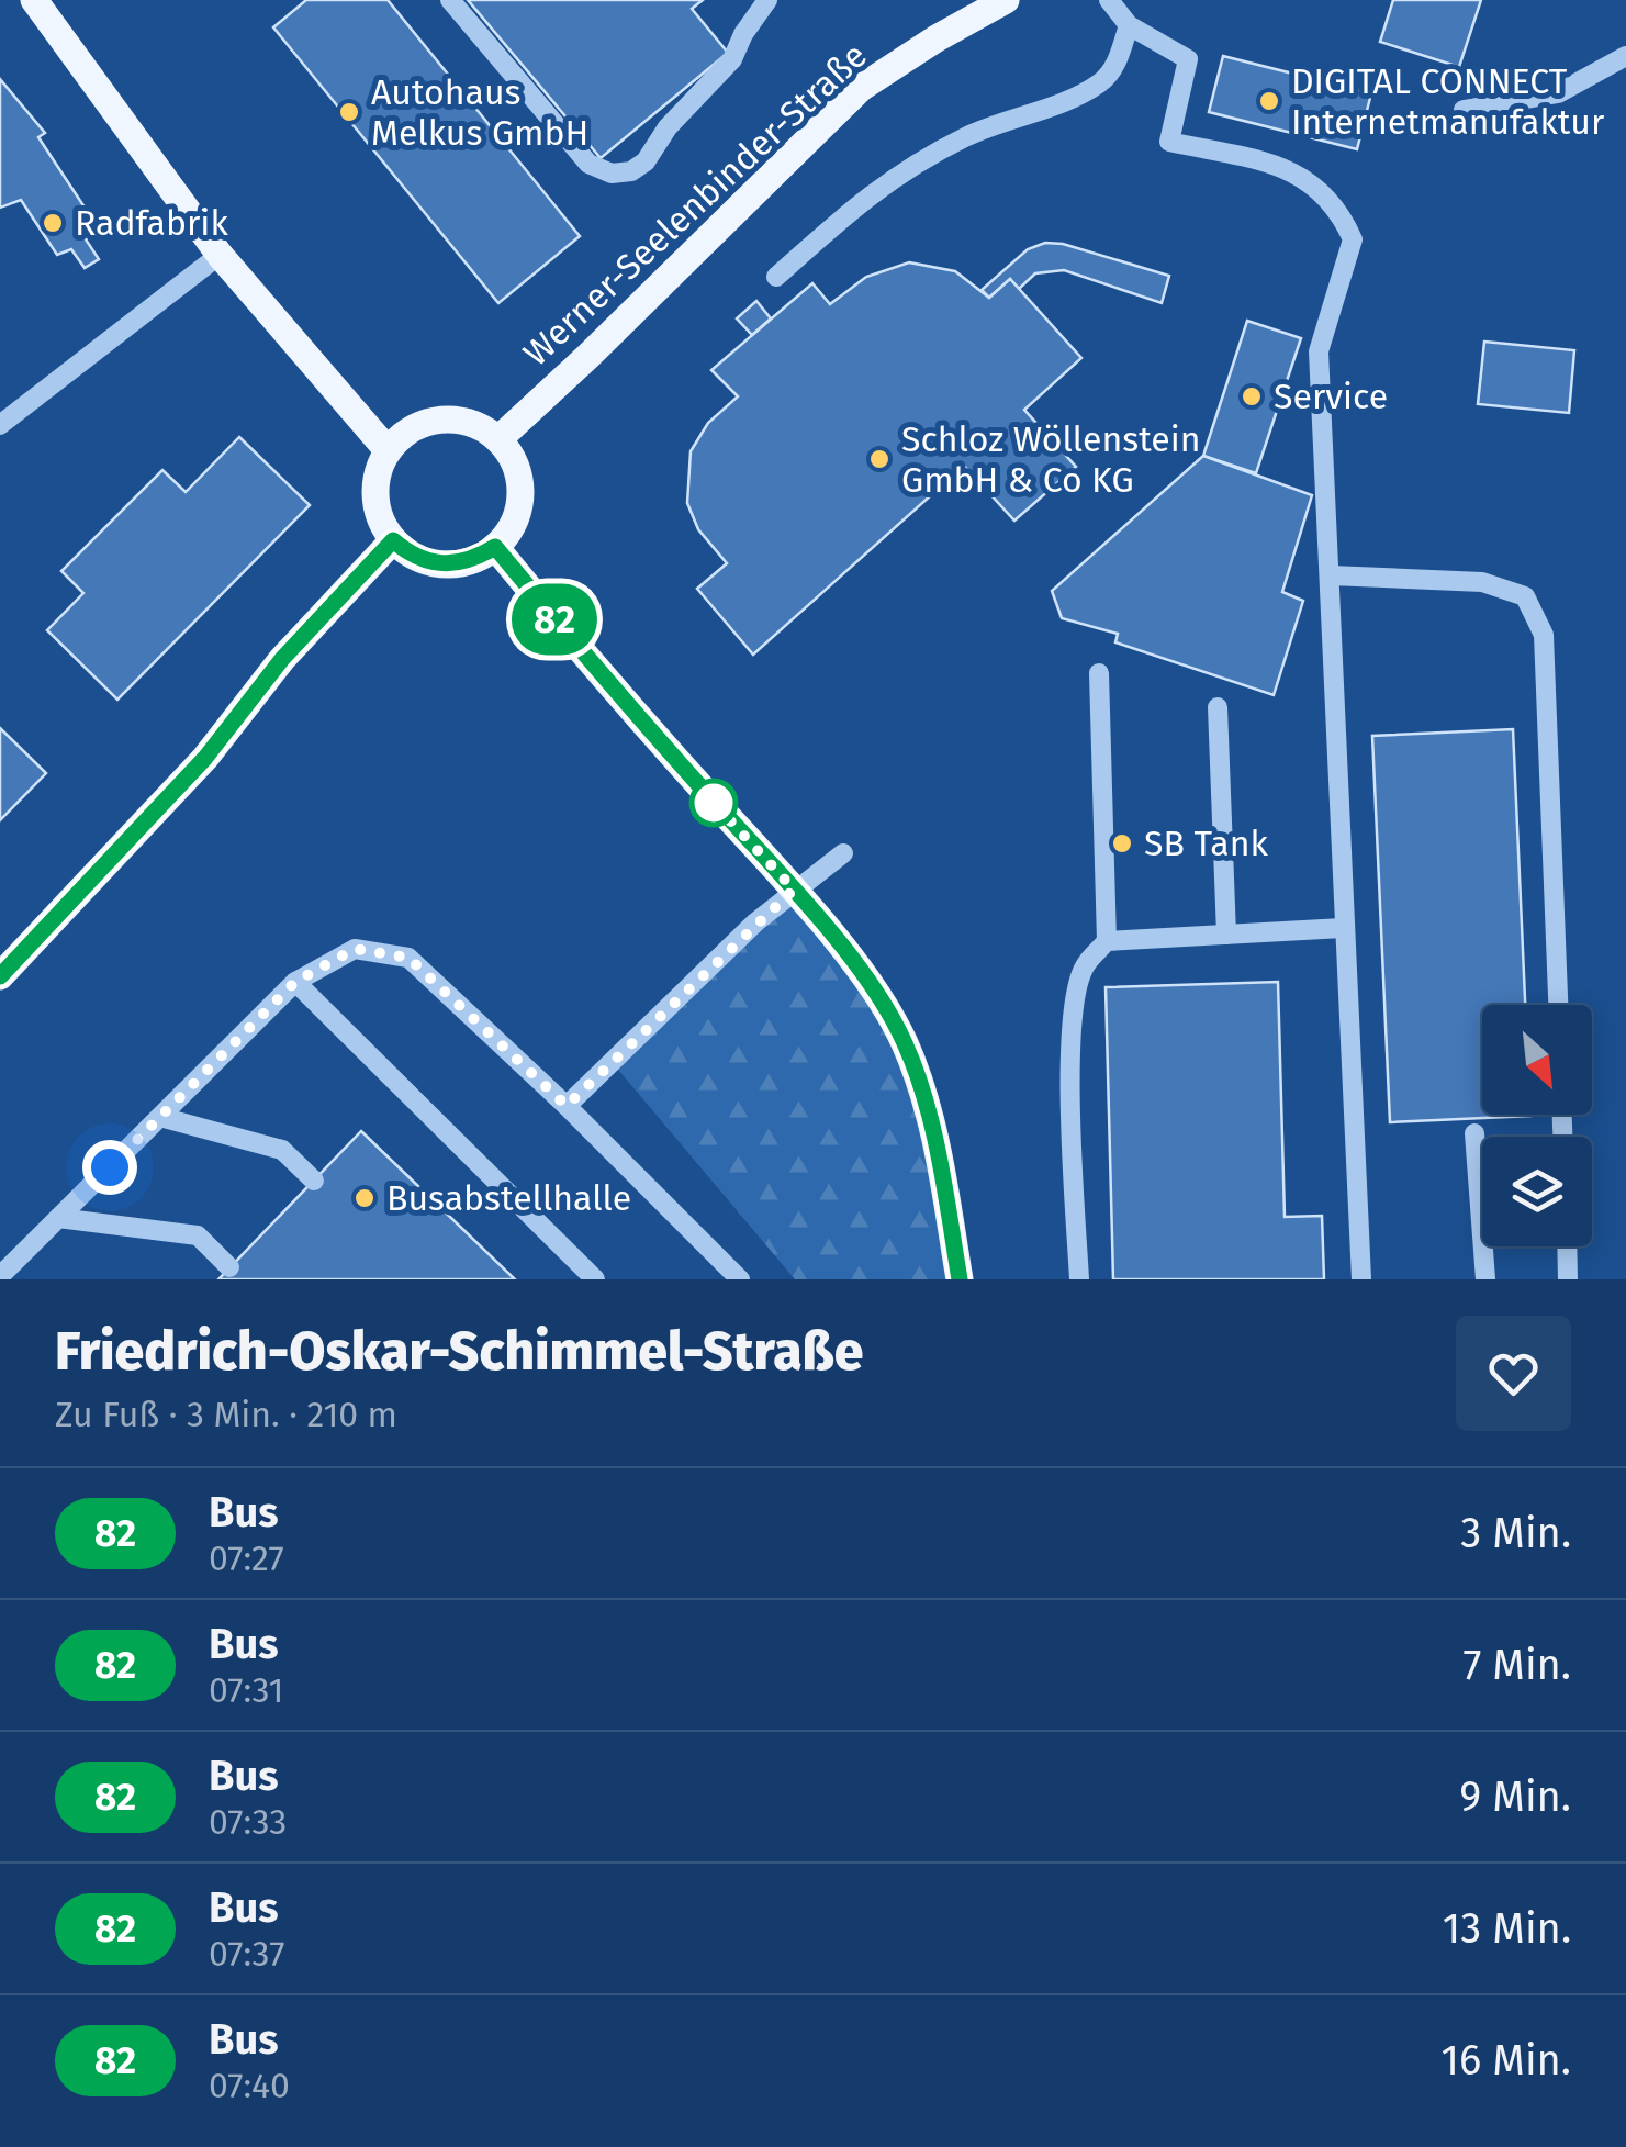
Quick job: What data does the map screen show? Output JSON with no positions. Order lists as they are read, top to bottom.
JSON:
{
  "streets": {
    "main road": ["Werner-Seelenbinder-Straße"]
  },
  "places": [
    "DIGITAL CONNECT Internetmanufaktur",
    "Autohaus Melkus GmbH",
    "Radfabrik",
    "Service",
    "Schloz Wöllenstein GmbH & Co KG",
    "SB Tank",
    "Busabstellhalle"
  ],
  "lines": ["bus line 82"],
  "north": "bottom right",
  "page": {
    "on_map": "82",
    "heading": ["Friedrich-Oskar-Schimmel-Straße", "Zu Fuß · 3 Min. · 210 m"],
    "list": [
      {
        "mark": "82",
        "name": "Bus",
        "note": "07:27",
        "value": "3 Min."
      },
      {
        "mark": "82",
        "name": "Bus",
        "note": "07:31",
        "value": "7 Min."
      },
      {
        "mark": "82",
        "name": "Bus",
        "note": "07:33",
        "value": "9 Min."
      },
      {
        "mark": "82",
        "name": "Bus",
        "note": "07:37",
        "value": "13 Min."
      },
      {
        "mark": "82",
        "name": "Bus",
        "note": "07:40",
        "value": "16 Min."
      }
    ]
  }
}
